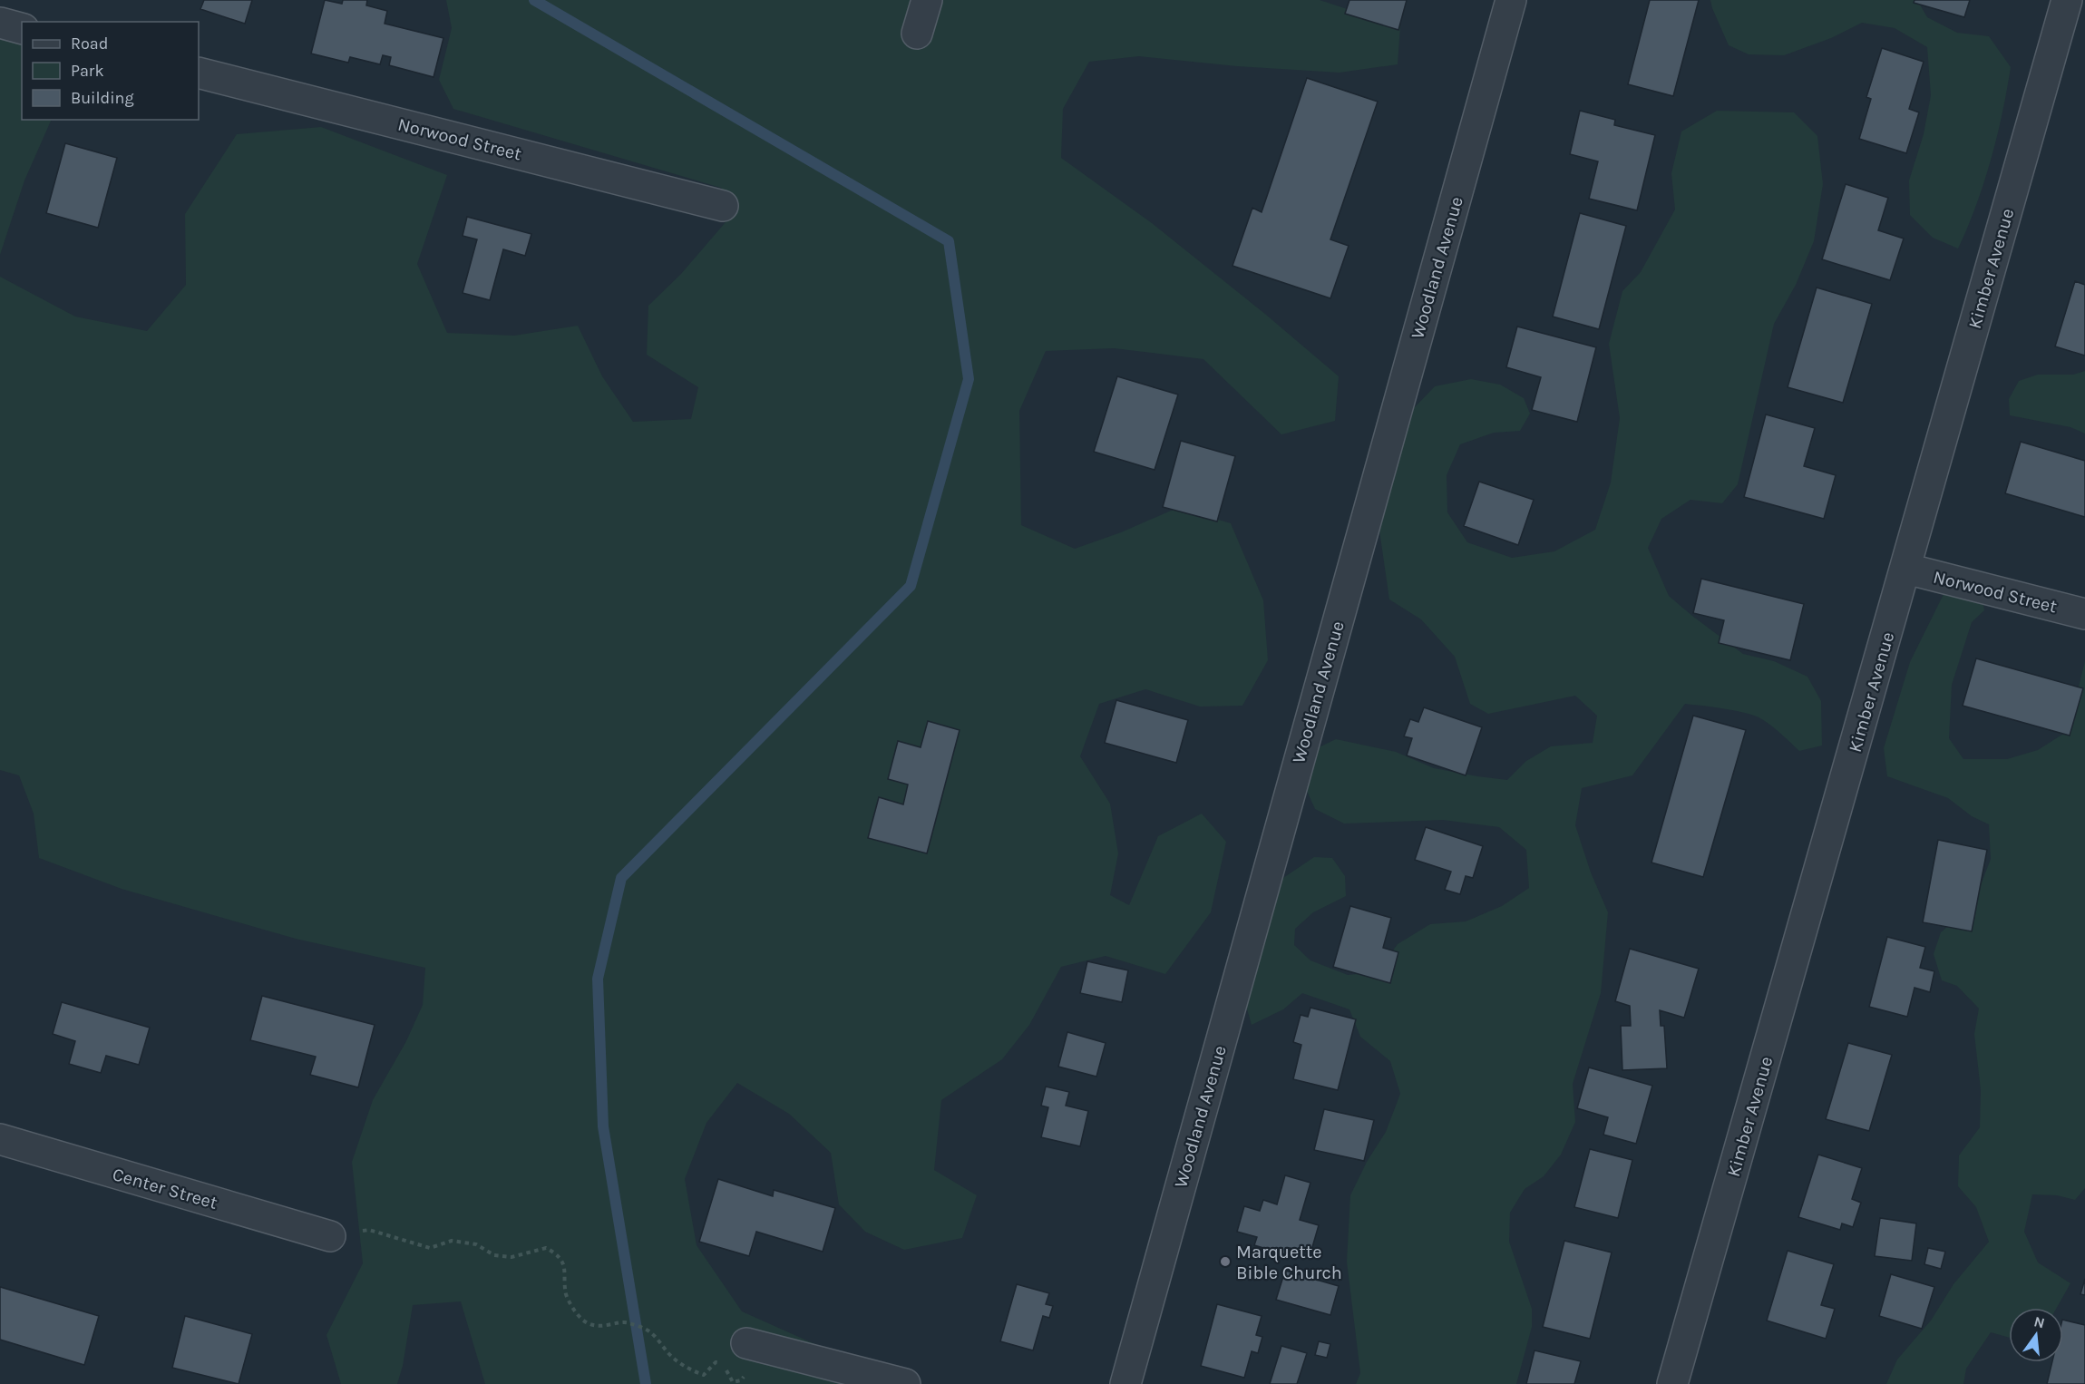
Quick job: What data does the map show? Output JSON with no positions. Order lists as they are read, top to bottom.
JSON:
{
  "streets": {
    "street": [
      "Norwood Street",
      "Woodland Avenue",
      "Kimber Avenue",
      "Center Street"
    ]
  },
  "crossings": [
    ["Norwood Street", "Kimber Avenue"]
  ],
  "places": ["Marquette Bible Church"],
  "legend": ["Road", "Park", "Building"],
  "north": "top"
}
